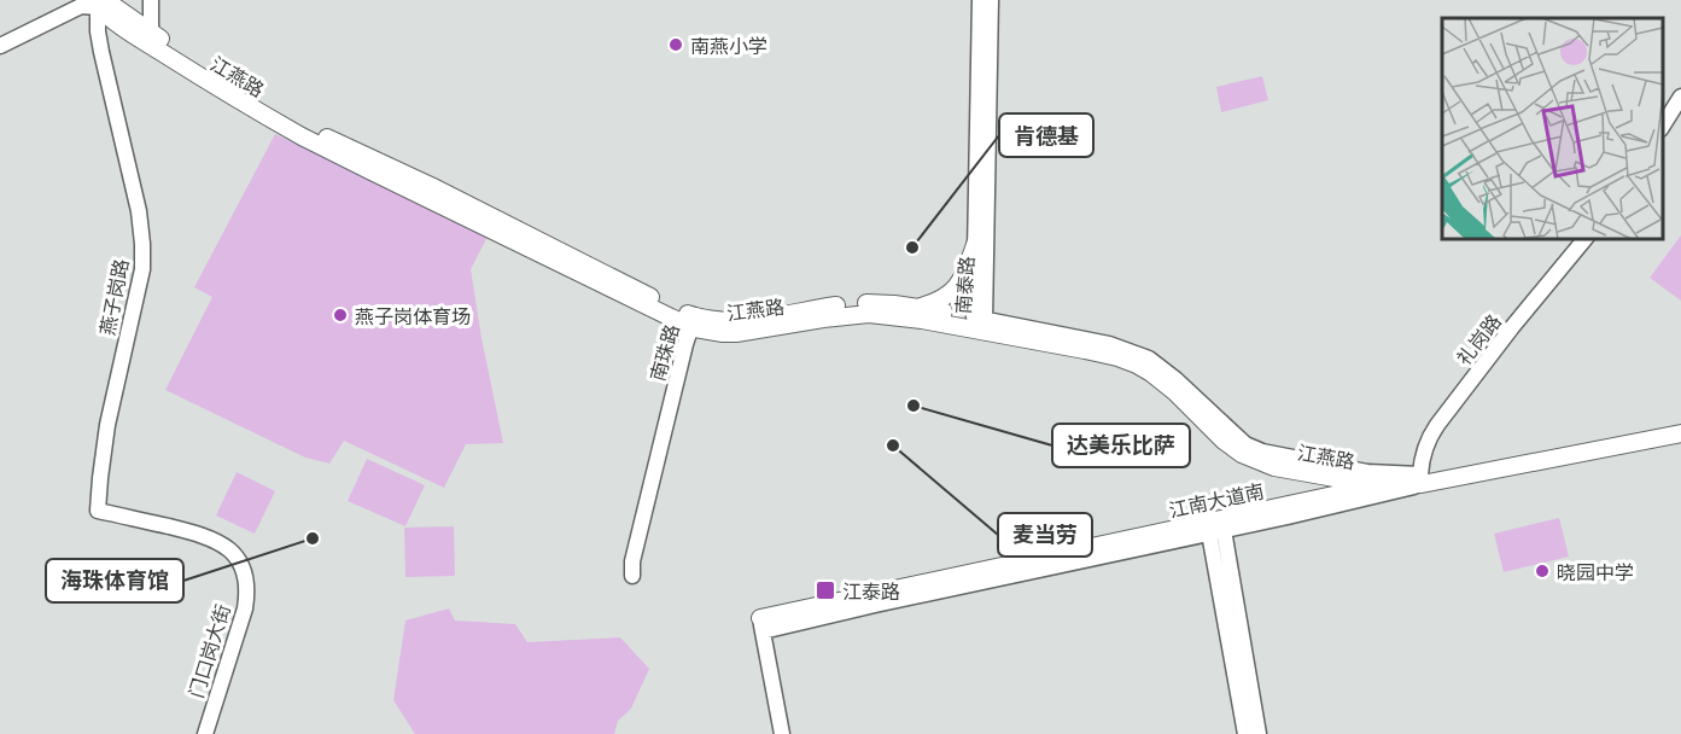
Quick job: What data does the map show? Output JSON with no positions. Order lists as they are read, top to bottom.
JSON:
{
  "streets": {
    "main road": ["江燕路", "江南大道南"],
    "street": [
      "南泰路",
      "燕子岗路",
      "礼岗路",
      "南珠路",
      "门口岗大街"
    ]
  },
  "crossings": [
    ["江燕路", "南泰路"],
    ["江燕路", "燕子岗路"],
    ["江燕路", "礼岗路"],
    ["江燕路", "南珠路"],
    ["江燕路", "江南大道南"],
    ["燕子岗路", "门口岗大街"],
    ["礼岗路", "江南大道南"]
  ],
  "places": {
    "other": [
      "南燕小学",
      "肯德基",
      "燕子岗体育场",
      "达美乐比萨",
      "麦当劳",
      "海珠体育馆",
      "晓园中学"
    ],
    "transit": ["江泰路"]
  }
}
